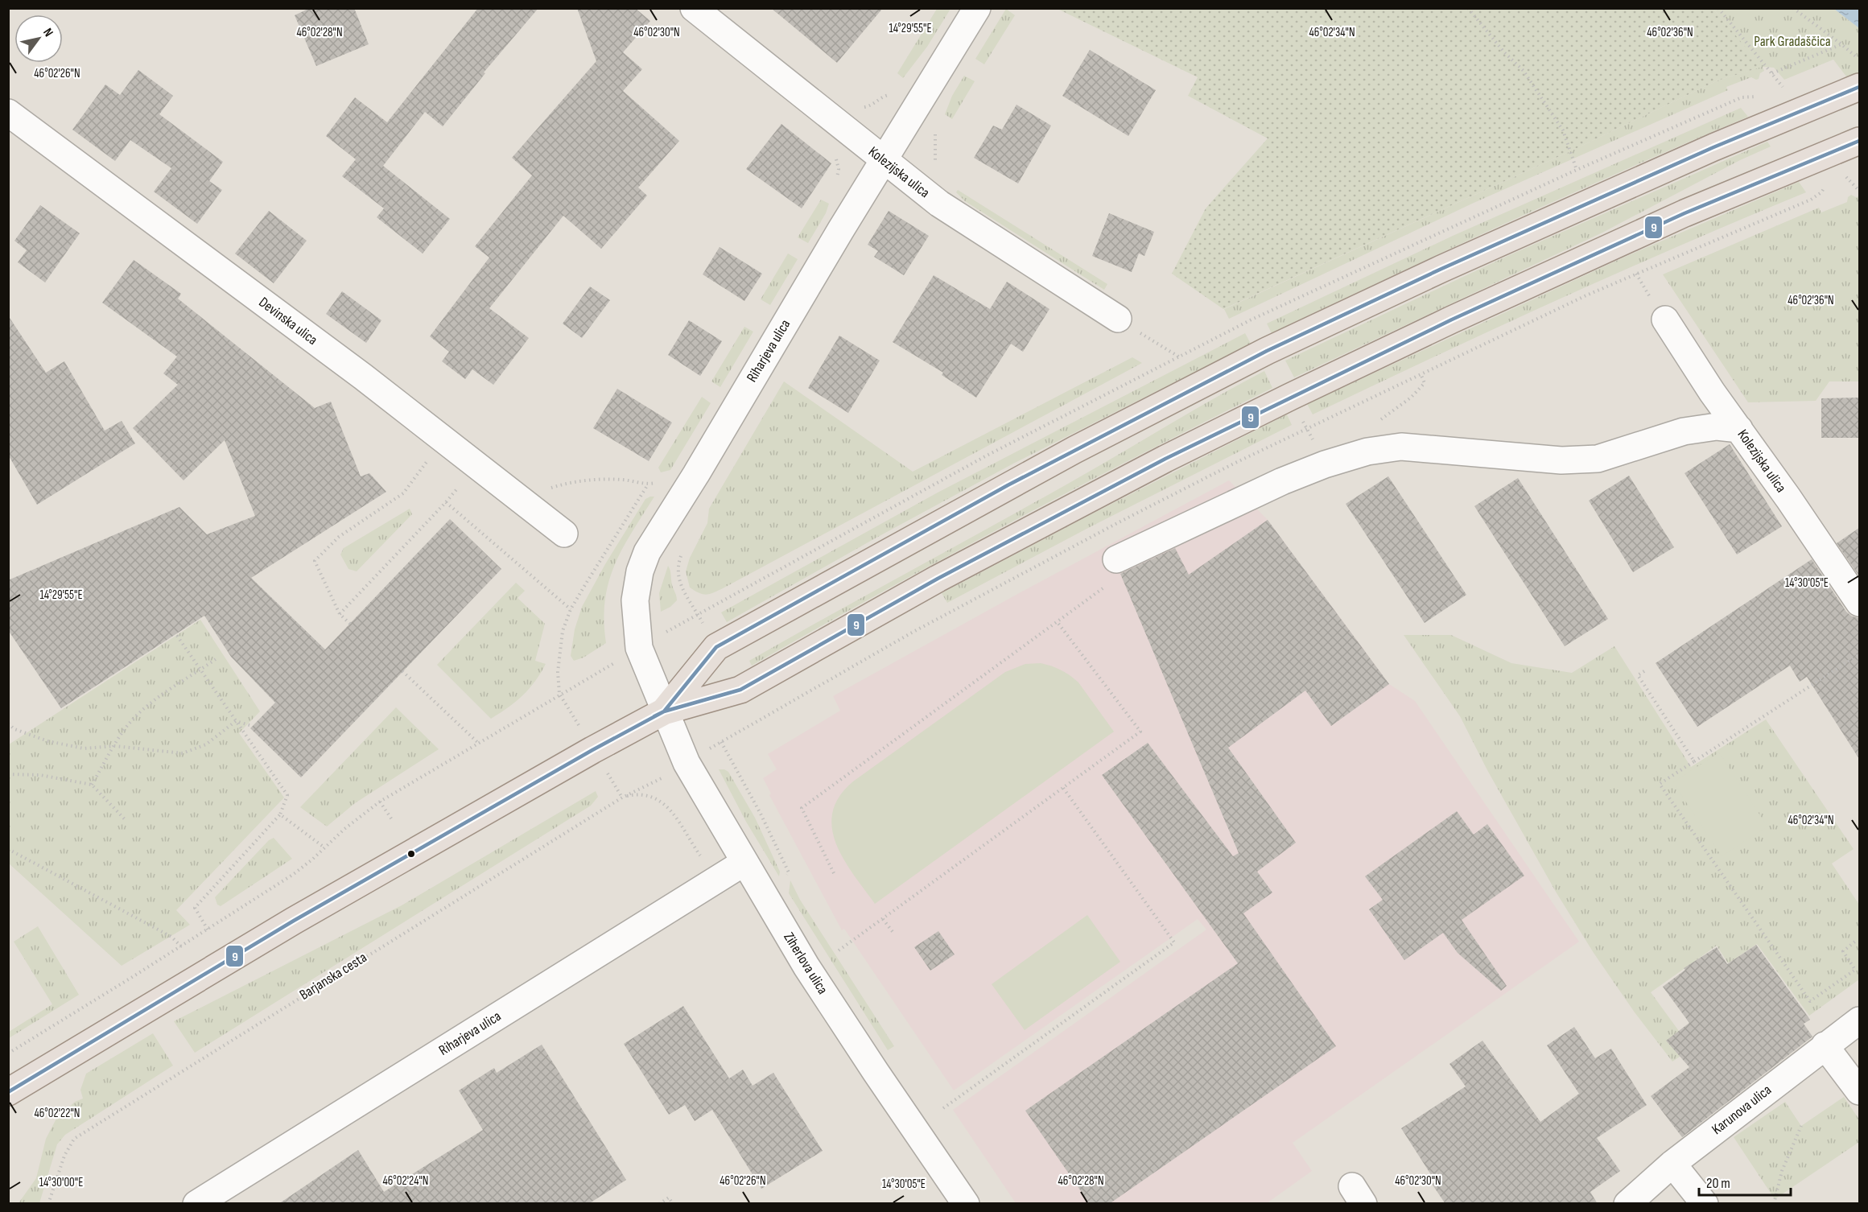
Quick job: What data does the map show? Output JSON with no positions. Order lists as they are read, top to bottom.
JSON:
{
  "streets": {
    "street": [
      "Kolezijska ulica",
      "Devinska ulica",
      "Riharjeva ulica",
      "Ziherlova ulica",
      "Karunova ulica"
    ],
    "path": ["Barjanska cesta"]
  },
  "crossings": [
    ["Kolezijska ulica", "Riharjeva ulica"],
    ["Riharjeva ulica", "Ziherlova ulica"]
  ],
  "parks": ["Park Gradaščica"],
  "lines": ["transit line 9"],
  "scale_bar": "20 m",
  "north": "top right",
  "coordinates": [
    "14°29'55\"E",
    "46°02'34\"N",
    "46°02'36\"N",
    "46°02'28\"N",
    "46°02'30\"N",
    "46°02'26\"N",
    "14°30'05\"E",
    "46°02'22\"N",
    "46°02'24\"N",
    "14°30'00\"E"
  ]
}
